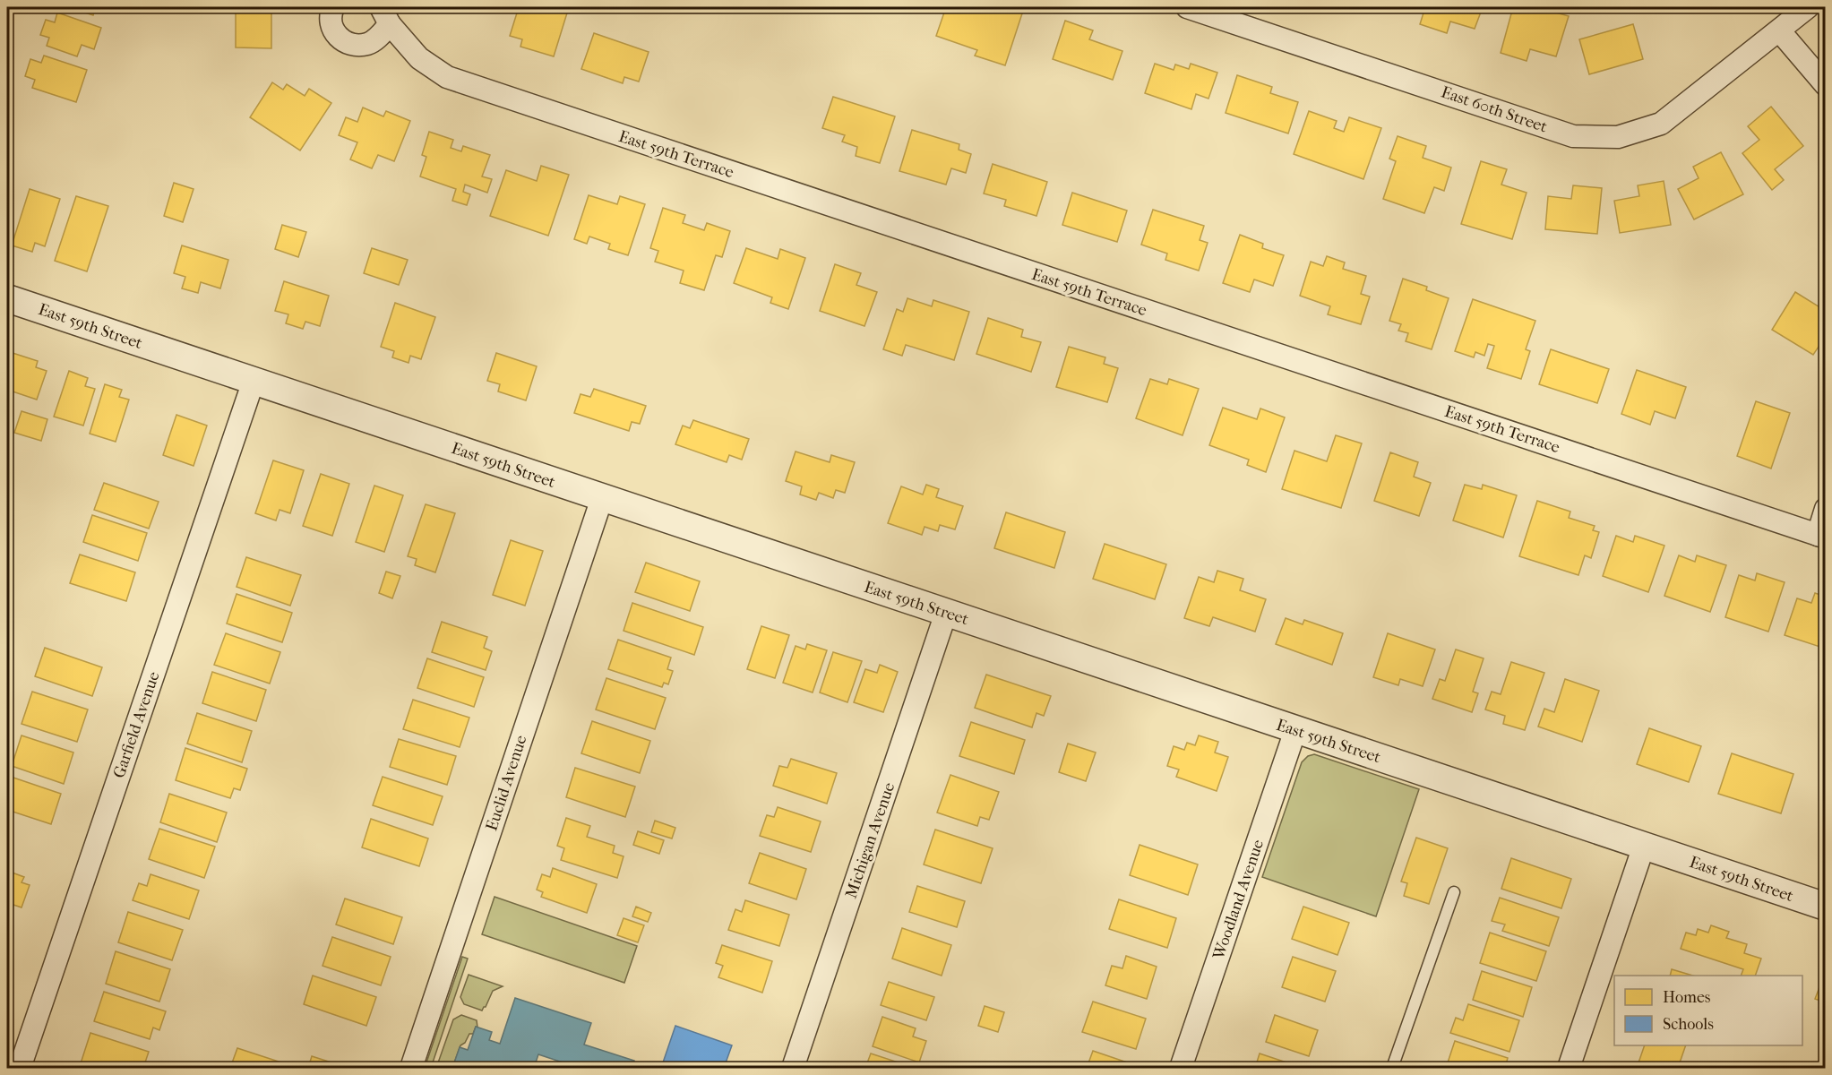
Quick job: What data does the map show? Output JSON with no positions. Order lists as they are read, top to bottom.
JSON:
{
  "streets": {
    "street": [
      "East 60th Street",
      "East 59th Terrace",
      "East 59th Street",
      "Garfield Avenue",
      "Euclid Avenue",
      "Michigan Avenue",
      "Woodland Avenue"
    ]
  },
  "crossings": [
    ["East 59th Street", "Garfield Avenue"],
    ["East 59th Street", "Euclid Avenue"],
    ["East 59th Street", "Michigan Avenue"],
    ["East 59th Street", "Woodland Avenue"]
  ],
  "legend": ["Homes", "Schools"]
}
